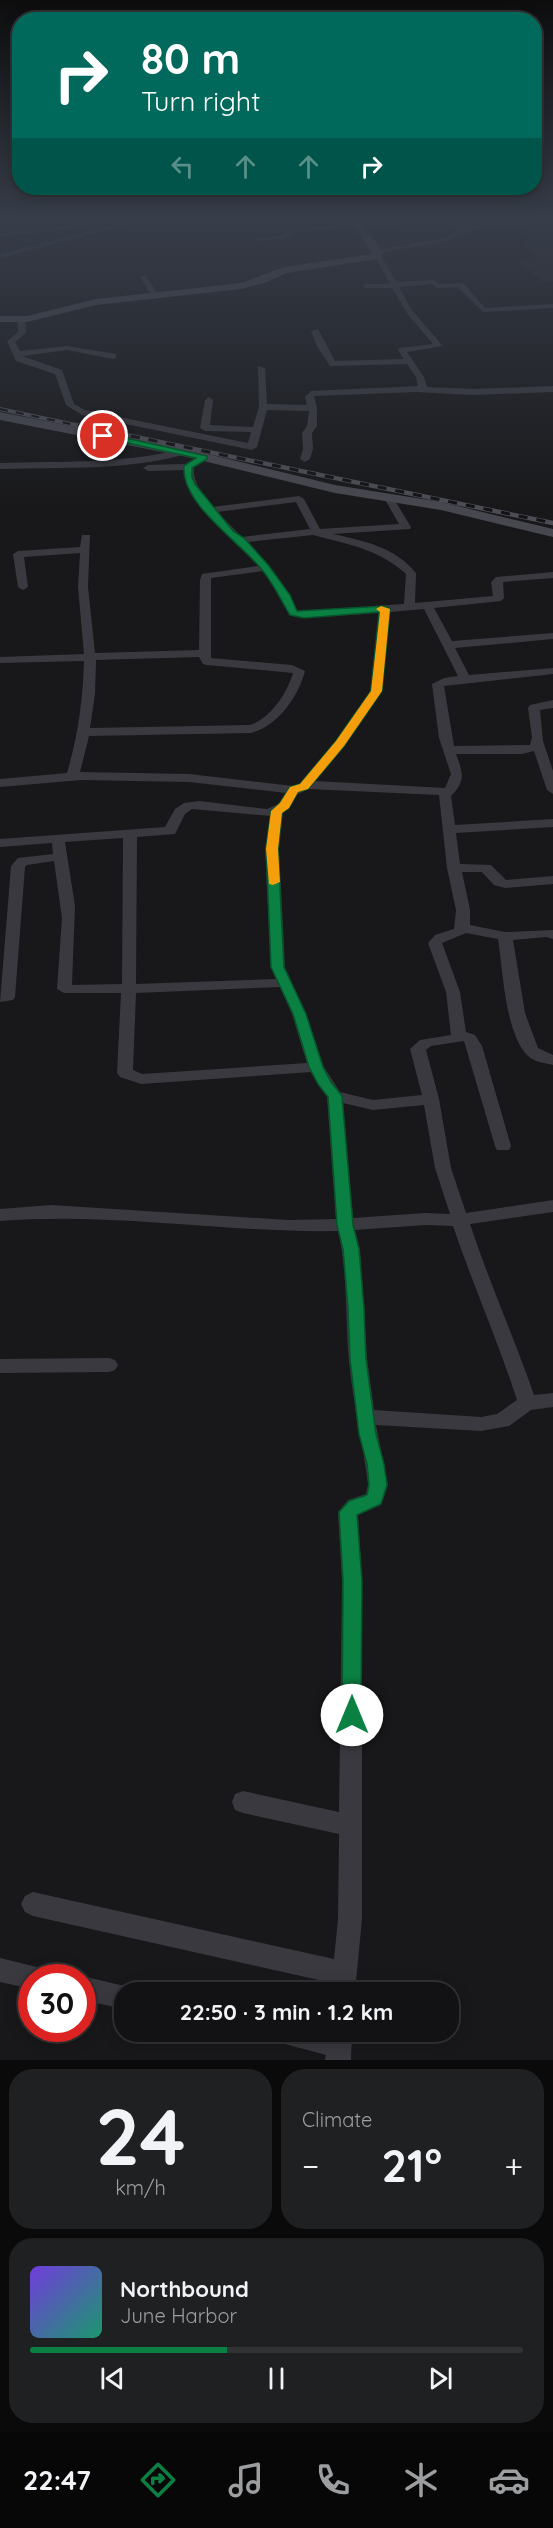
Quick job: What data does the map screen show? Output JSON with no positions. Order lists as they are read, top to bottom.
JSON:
{
  "page": {
    "turn": ["80 m", "Turn right"],
    "limit": "30",
    "trip": "22:50 · 3 min · 1.2 km",
    "tile": [
      ["24", "km/h"],
      "Climate"
    ],
    "heat": ["−", "21°", "+"],
    "song": ["Northbound", "June Harbor"],
    "tabs": "22:47"
  }
}
